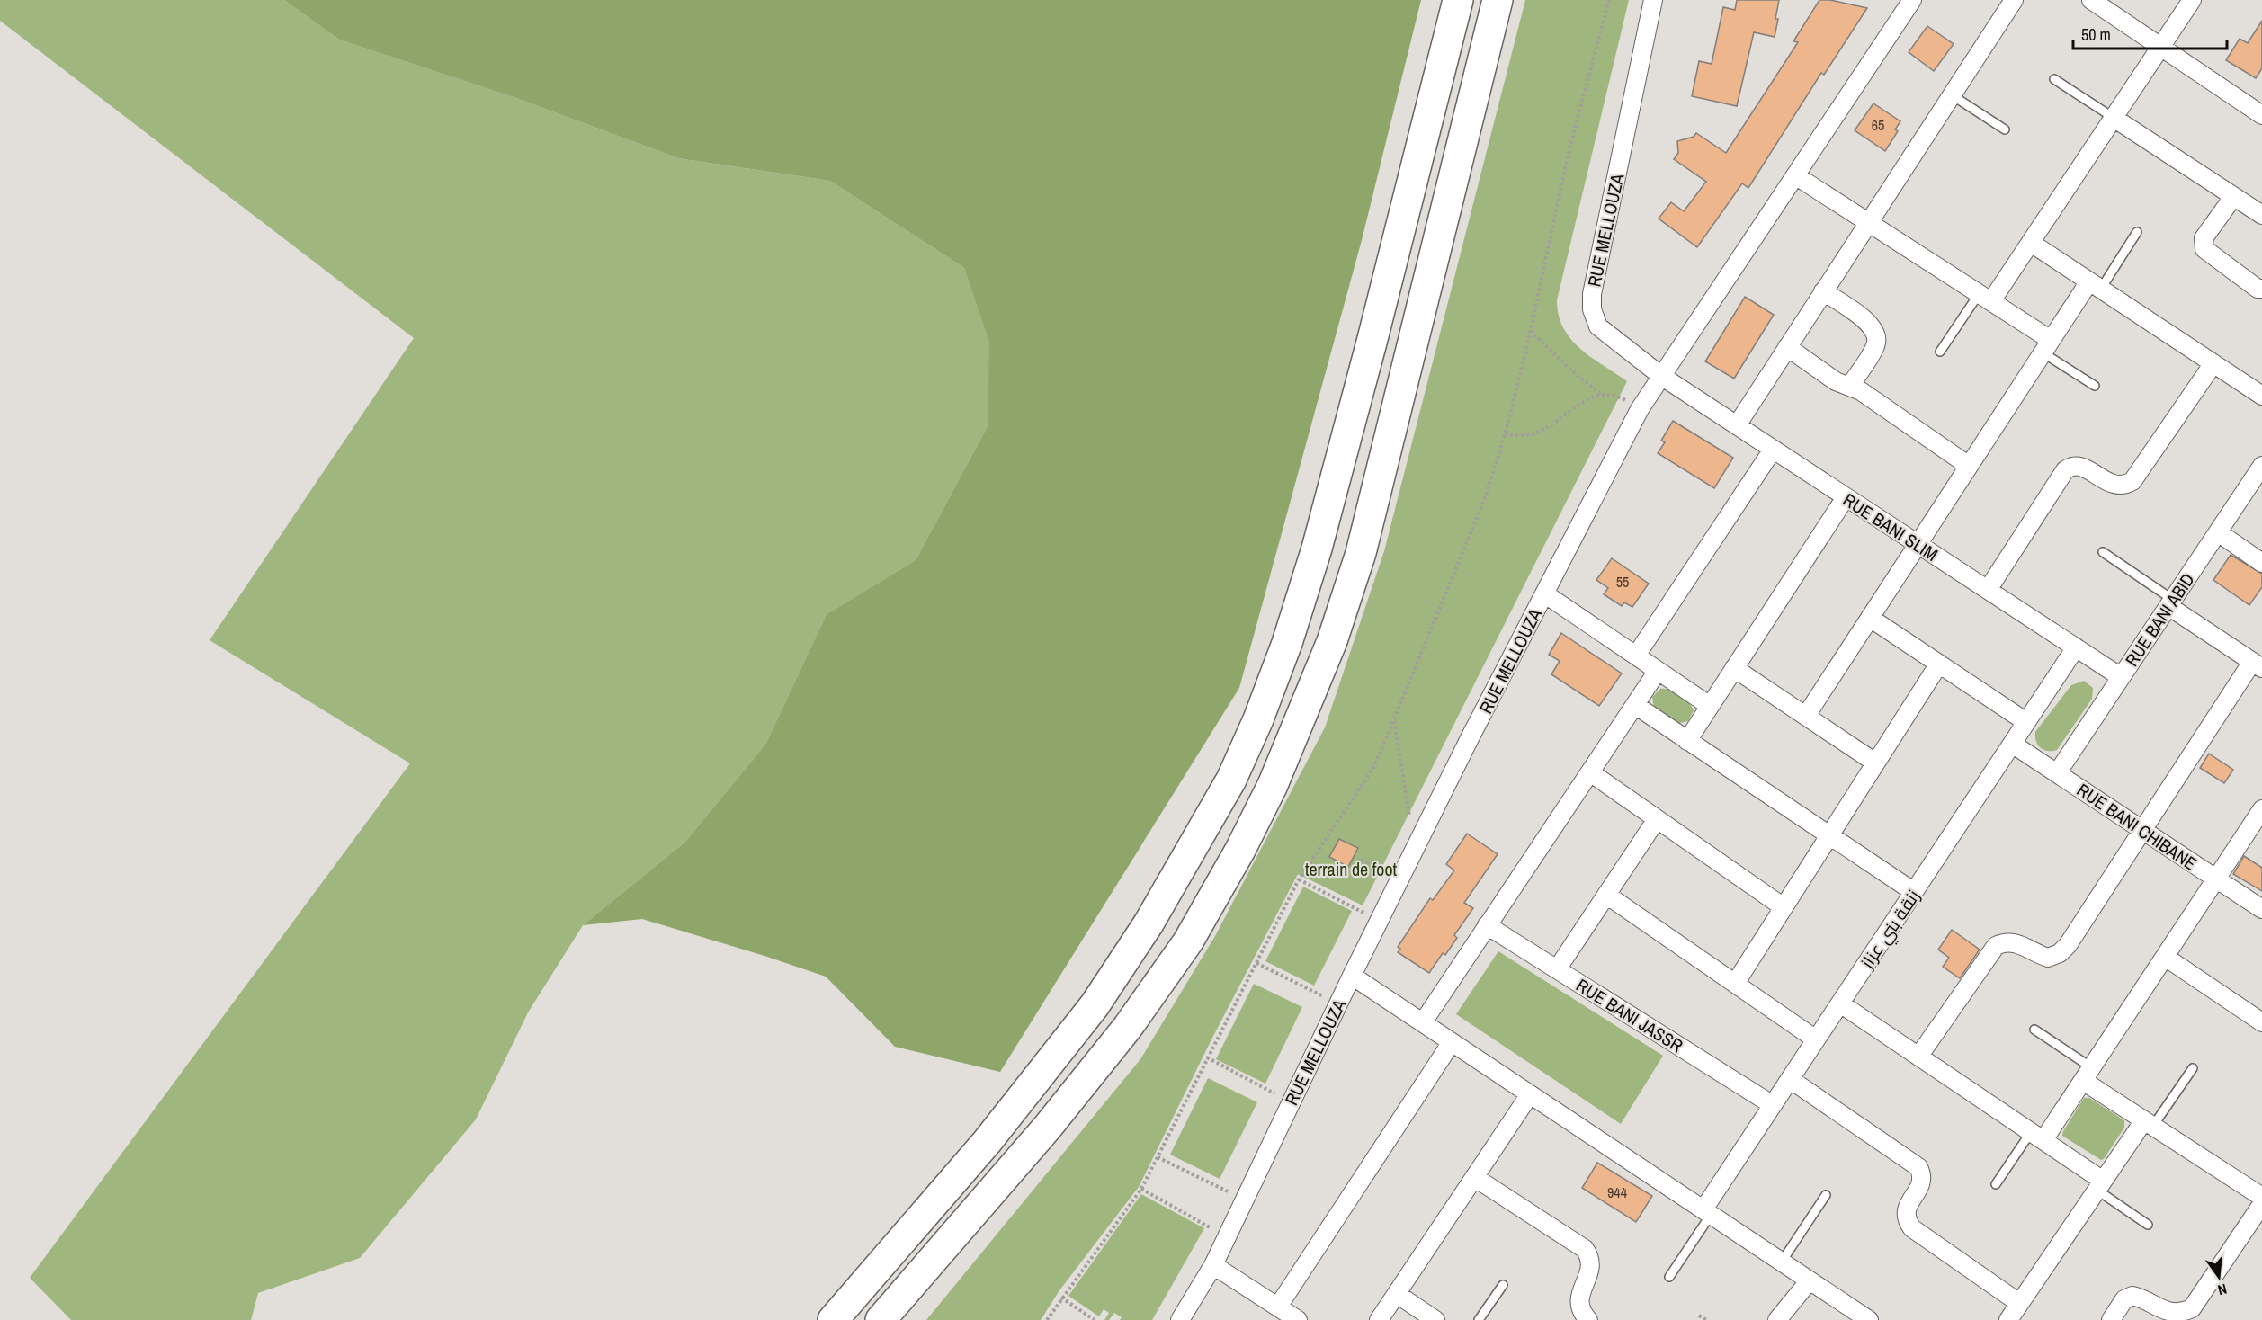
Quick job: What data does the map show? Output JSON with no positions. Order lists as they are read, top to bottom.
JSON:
{
  "streets": {
    "street": [
      "RUE MELLOUZA",
      "RUE BANI SLIM",
      "RUE BANI ABID",
      "RUE BANI CHIBANE",
      "زنقة بني عزاز",
      "RUE BANI JASSR"
    ]
  },
  "crossings": [
    ["RUE MELLOUZA", "RUE BANI SLIM"],
    ["RUE BANI SLIM", "RUE BANI ABID"],
    ["RUE BANI SLIM", "زنقة بني عزاز"],
    ["RUE BANI ABID", "RUE BANI CHIBANE"],
    ["RUE BANI CHIBANE", "زنقة بني عزاز"],
    ["زنقة بني عزاز", "RUE BANI JASSR"]
  ],
  "parks": ["terrain de foot"],
  "house_numbers": ["65", "55", "944"],
  "scale_bar": "50 m",
  "north": "bottom"
}
